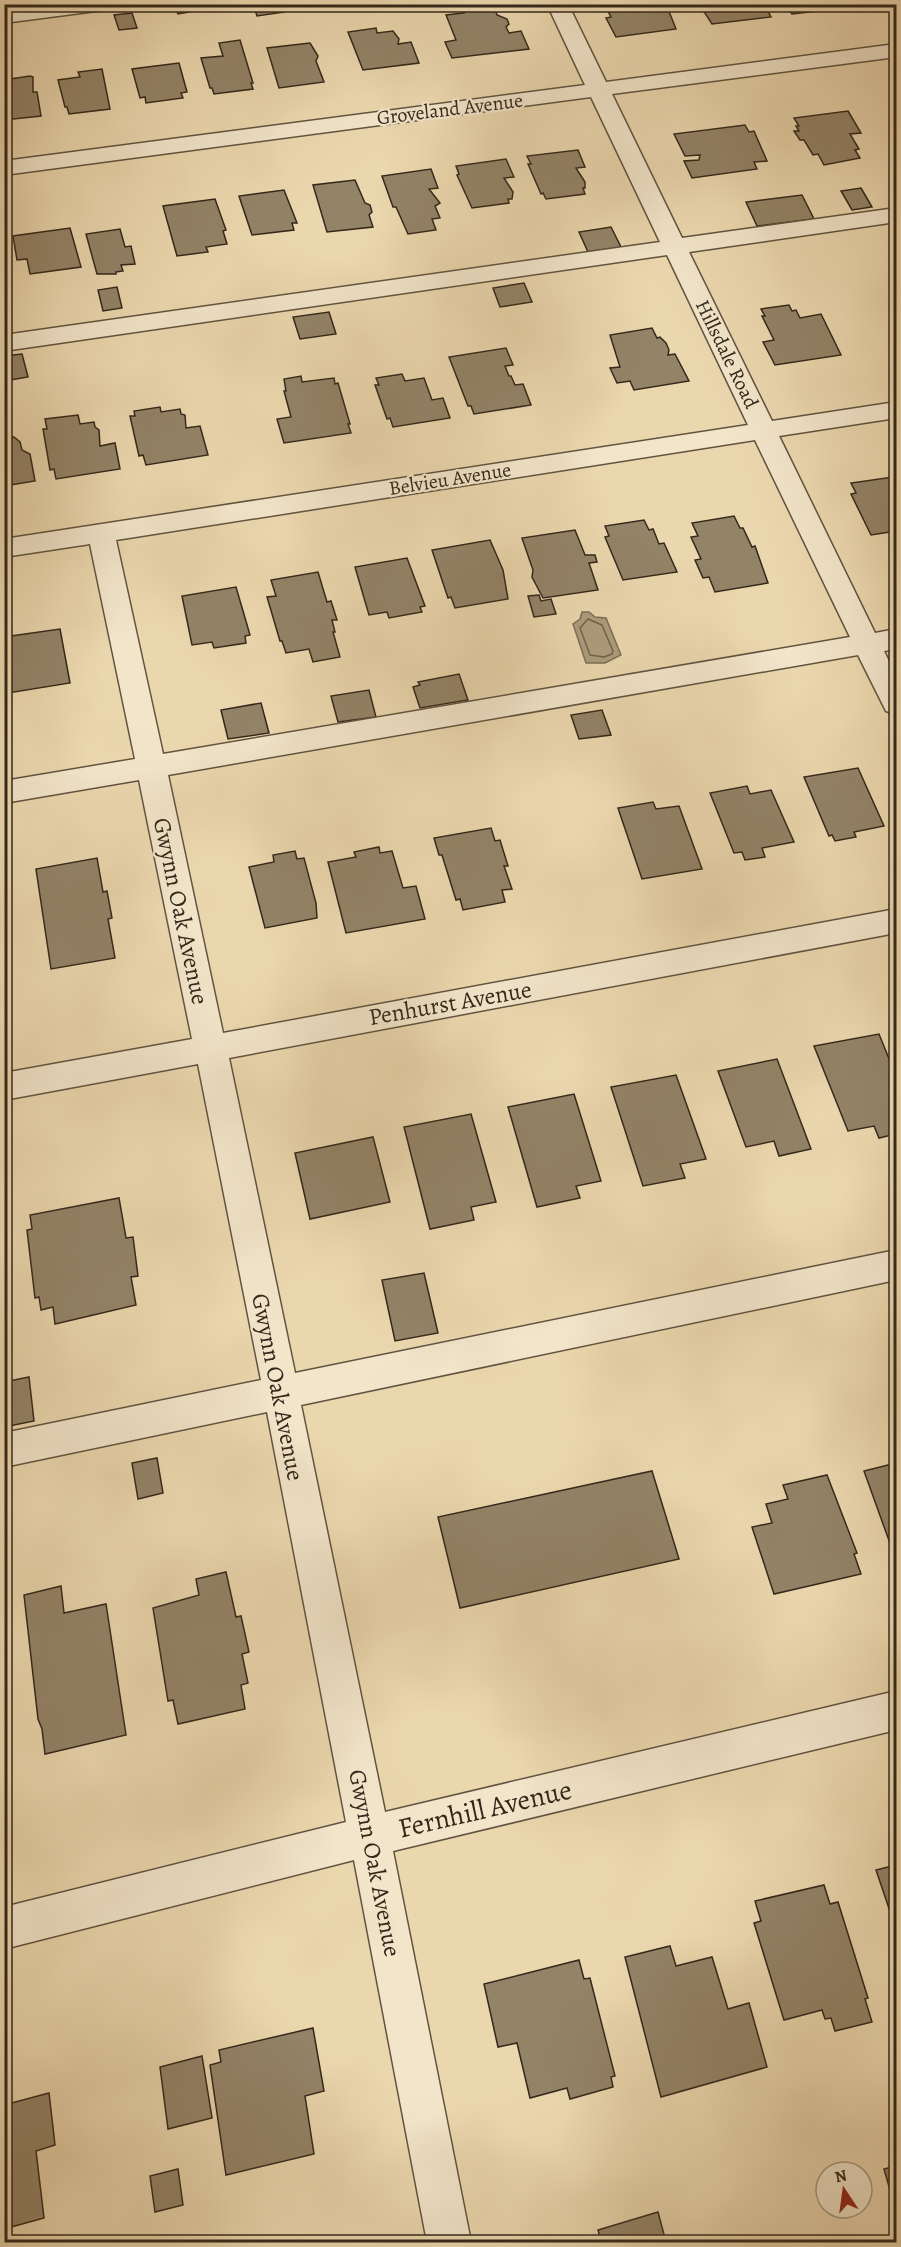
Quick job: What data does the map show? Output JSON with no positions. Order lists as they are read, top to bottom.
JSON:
{
  "streets": {
    "street": [
      "Groveland Avenue",
      "Hillsdale Road",
      "Belvieu Avenue",
      "Gwynn Oak Avenue",
      "Penhurst Avenue",
      "Fernhill Avenue"
    ]
  },
  "crossings": [
    ["Groveland Avenue", "Hillsdale Road"],
    ["Hillsdale Road", "Belvieu Avenue"],
    ["Belvieu Avenue", "Gwynn Oak Avenue"],
    ["Gwynn Oak Avenue", "Penhurst Avenue"],
    ["Gwynn Oak Avenue", "Fernhill Avenue"]
  ],
  "north": "top"
}
